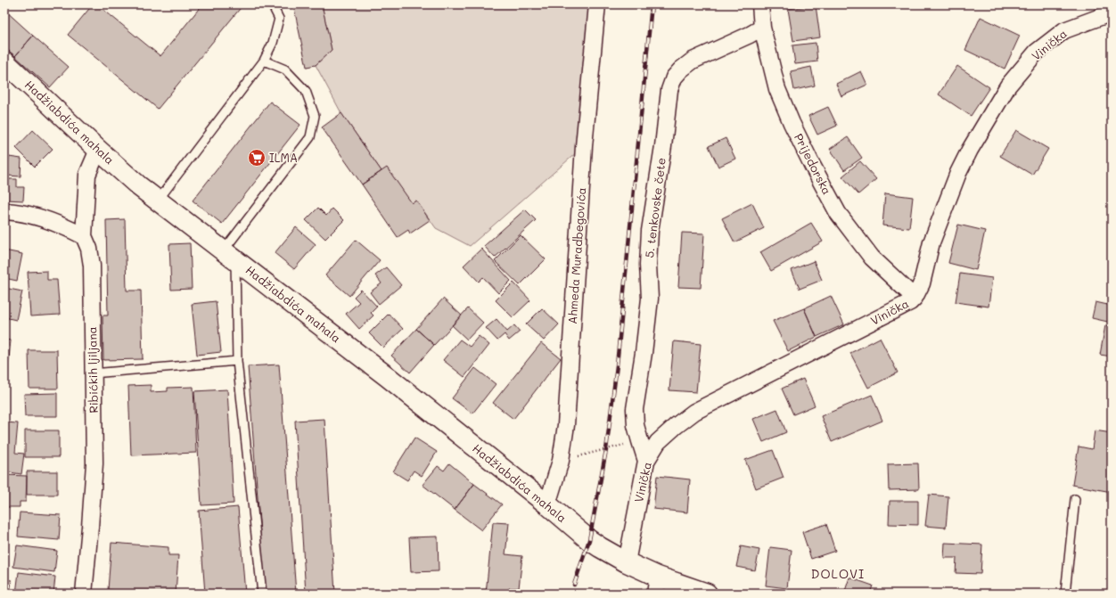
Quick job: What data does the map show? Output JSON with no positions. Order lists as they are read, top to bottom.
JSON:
{
  "streets": {
    "street": [
      "Vinička",
      "Hadžiabdića mahala",
      "Prijedorska",
      "5. tenkovske čete",
      "Ahmeda Muradbegovića",
      "Ribićkih ljiljana"
    ]
  },
  "crossings": [
    ["Vinička", "Hadžiabdića mahala"],
    ["Vinička", "Prijedorska"],
    ["Vinička", "5. tenkovske čete"],
    ["Hadžiabdića mahala", "Ahmeda Muradbegovića"],
    ["Hadžiabdića mahala", "Ribićkih ljiljana"],
    ["Prijedorska", "5. tenkovske čete"]
  ],
  "districts": ["DOLOVI"],
  "places": {
    "supermarket": ["ILMA"]
  }
}
